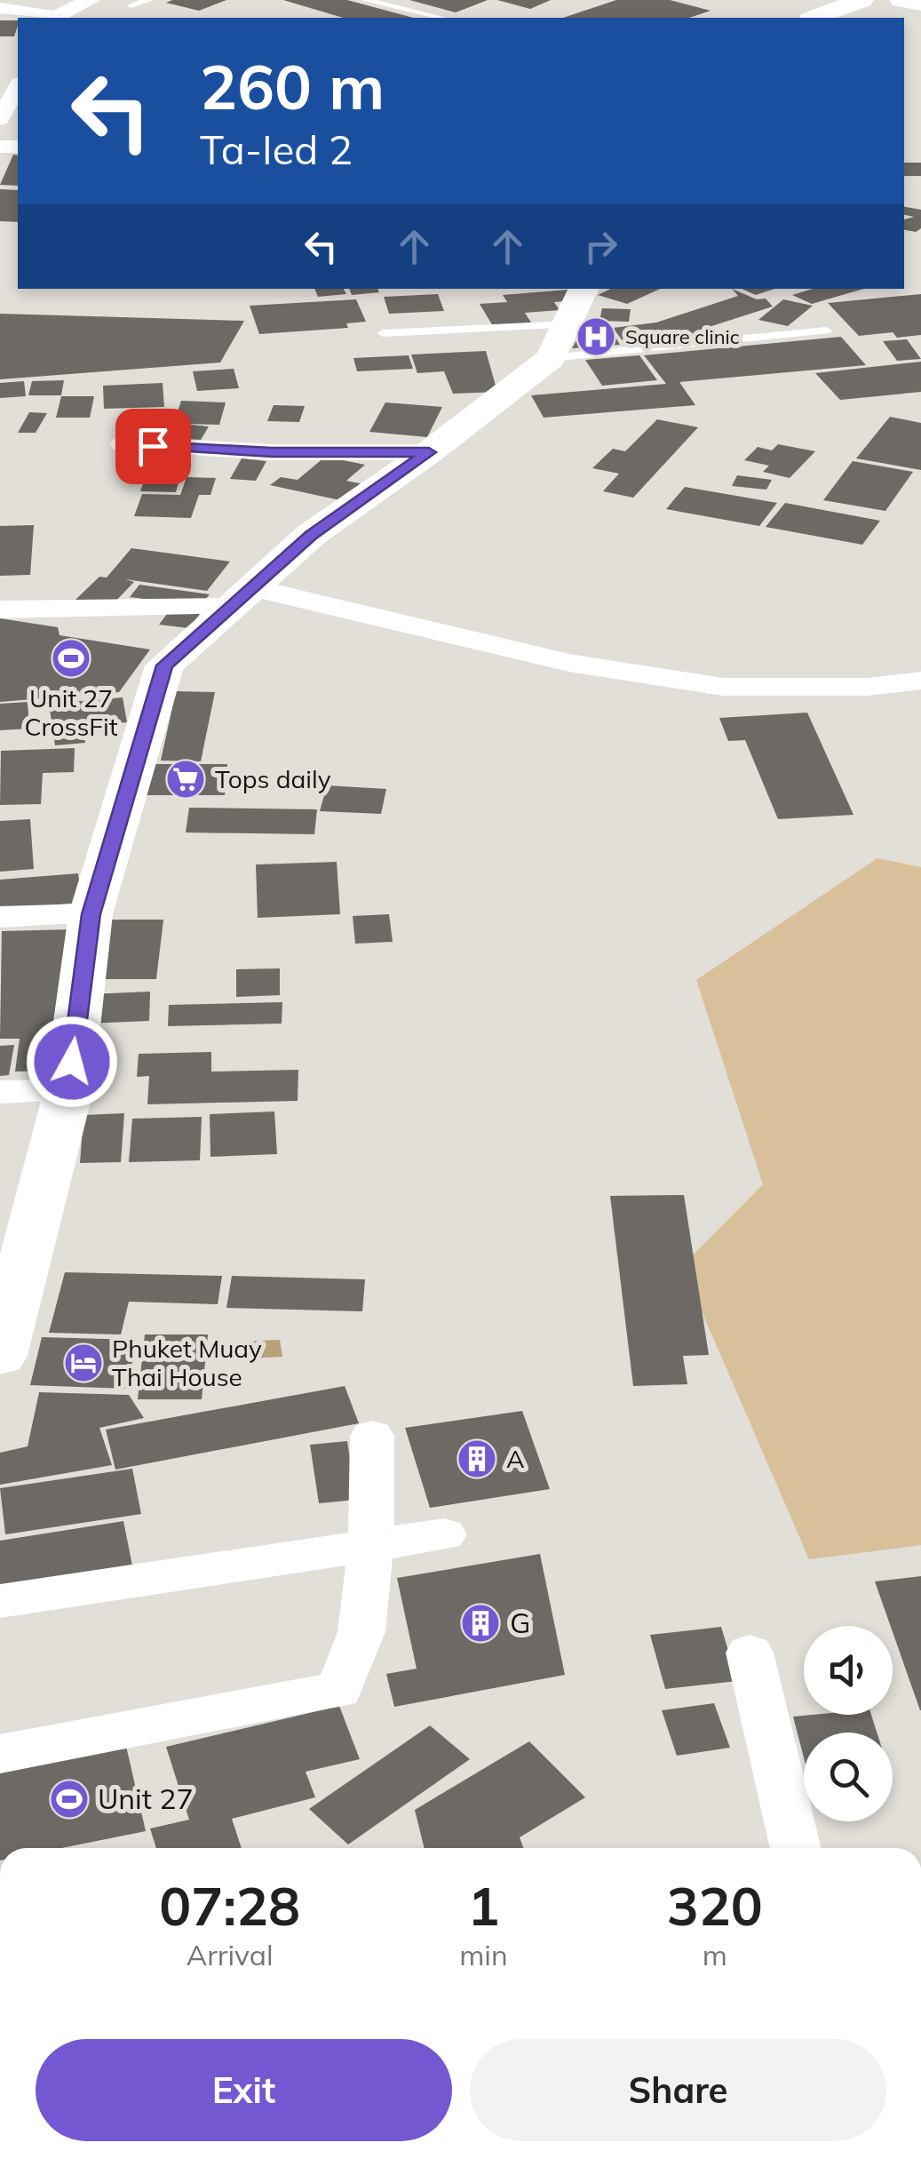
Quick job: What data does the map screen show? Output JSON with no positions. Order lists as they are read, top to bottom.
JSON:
{
  "places": {
    "hospital": ["Square clinic"],
    "sports": ["Unit 27 CrossFit", "Unit 27"],
    "supermarket": ["Tops daily"],
    "hotel": ["Phuket Muay Thai House"],
    "building": ["A", "G"]
  },
  "page": {
    "turn": ["260 m", "Ta-Ied 2"],
    "eta": [
      "07:28",
      "Arrival",
      "1",
      "min",
      "320",
      "m"
    ],
    "buttons": ["Exit", "Share"]
  }
}
